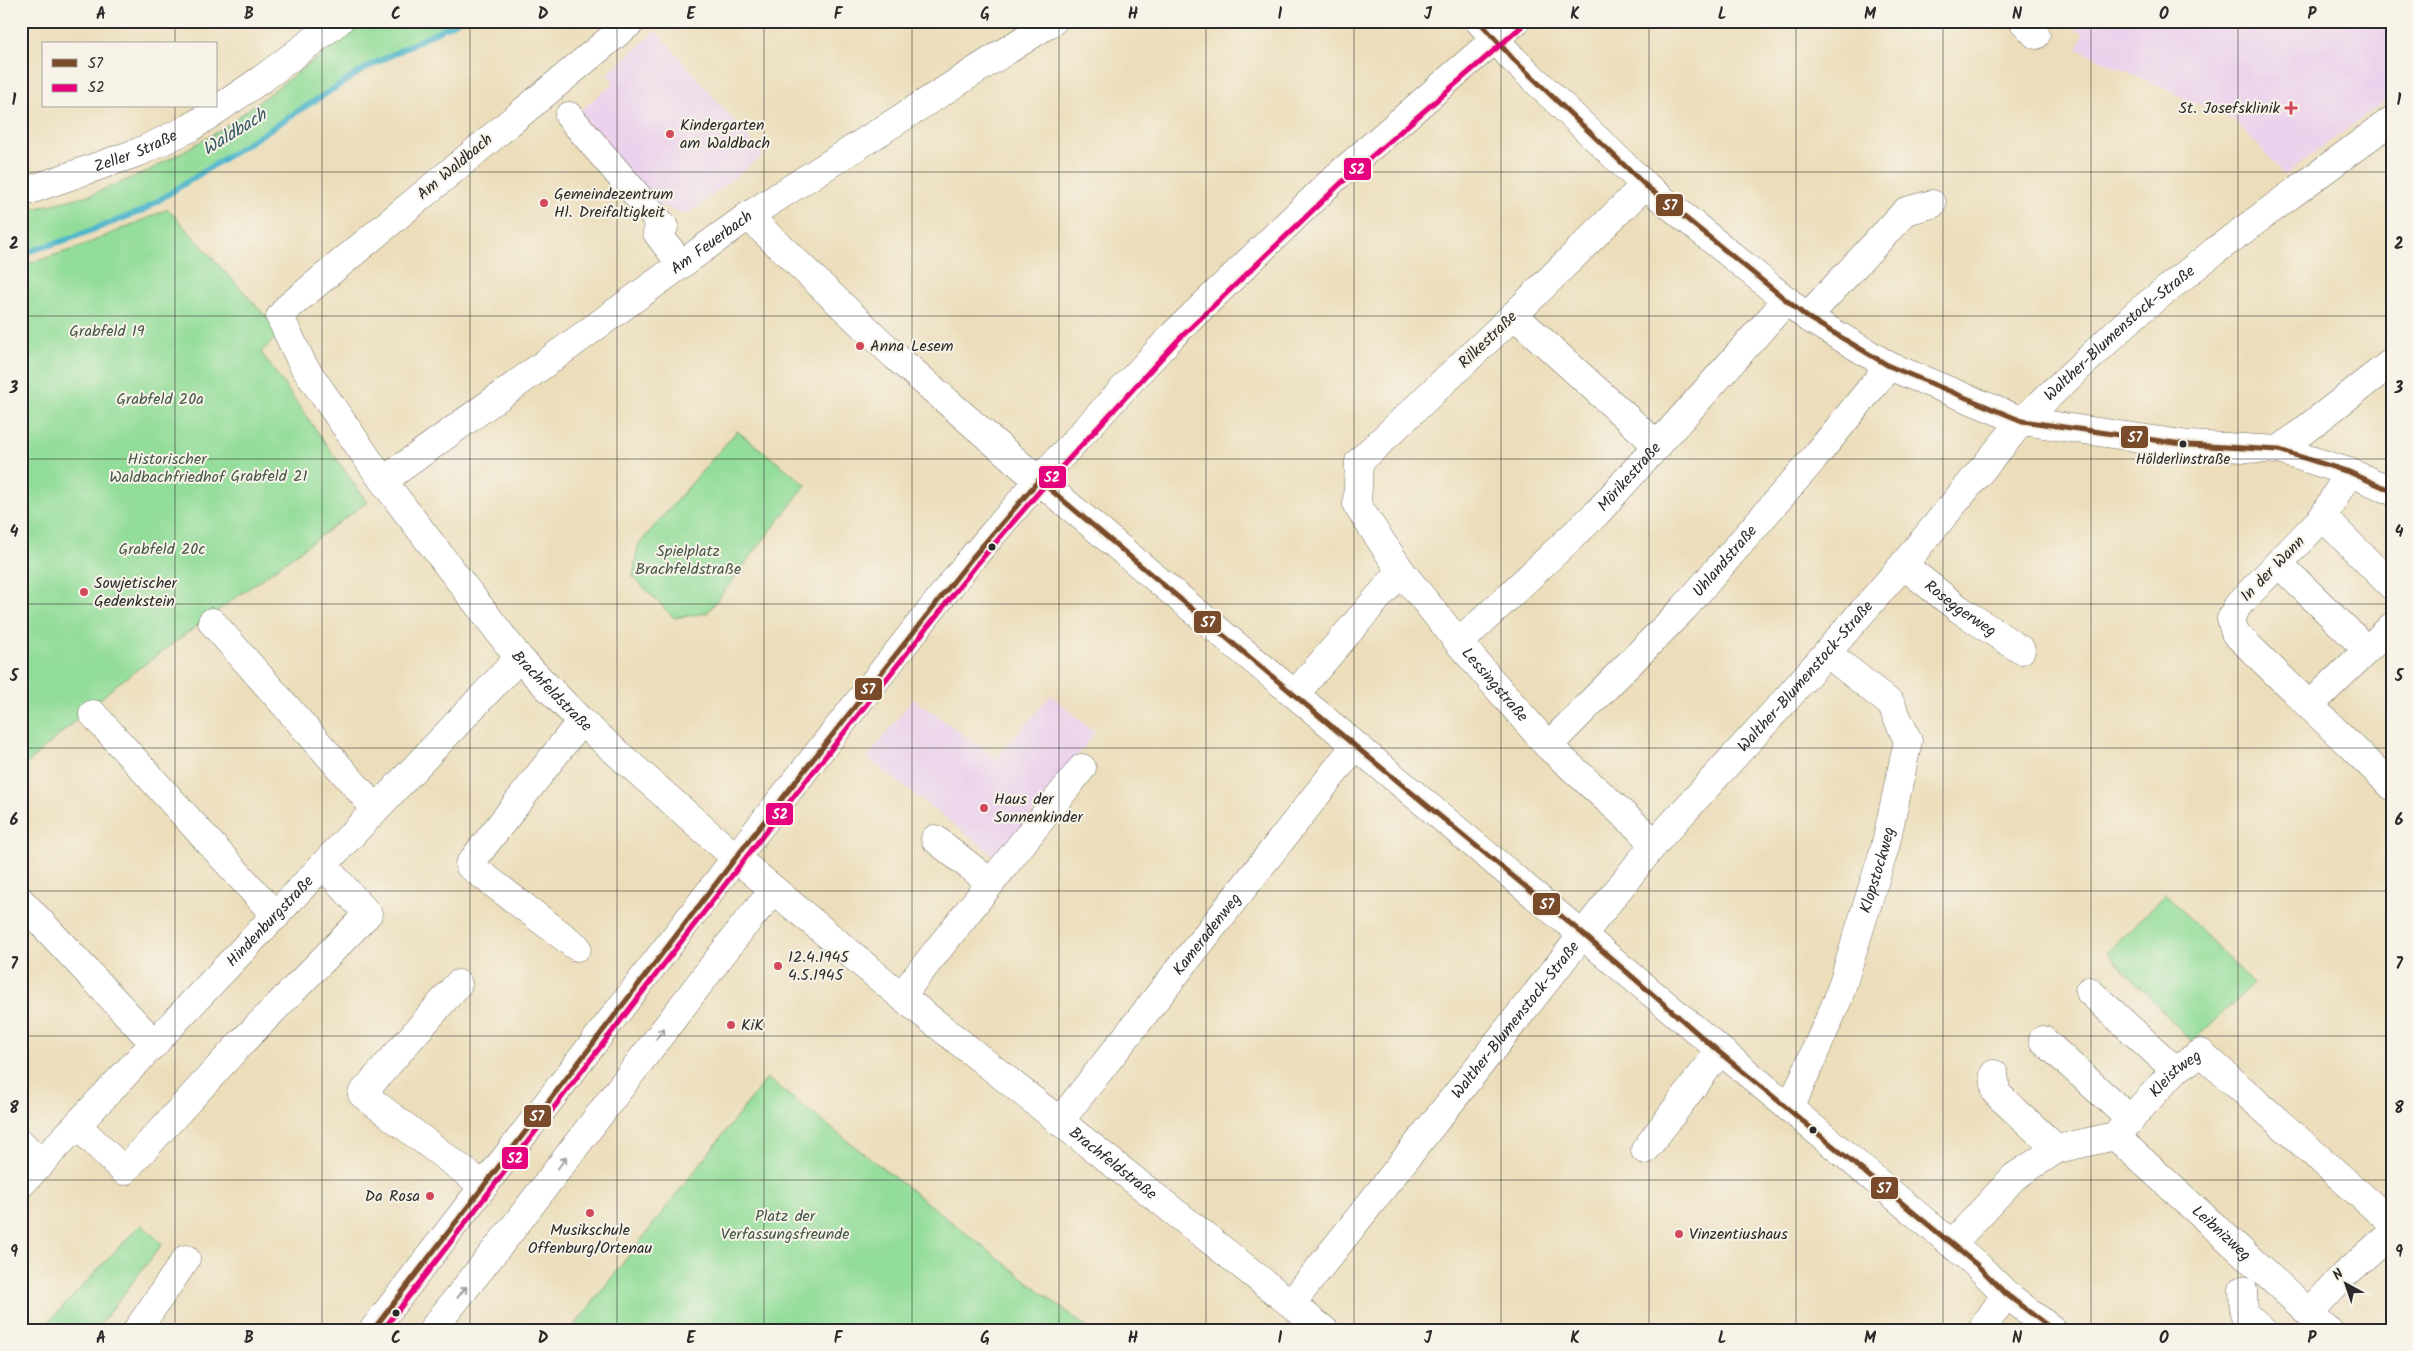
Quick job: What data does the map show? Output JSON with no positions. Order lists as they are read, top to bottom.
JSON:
{
  "streets": {
    "street": [
      "Zeller Straße",
      "Am Waldbach",
      "Am Feuerbach",
      "Walther-Blumenstock-Straße",
      "Rilkestraße",
      "Mörikestraße",
      "Uhlandstraße",
      "In der Wann",
      "Roseggerweg",
      "Lessingstraße",
      "Brachfeldstraße",
      "Klopstockweg",
      "Hindenburgstraße",
      "Kameradenweg",
      "Kleistweg",
      "Leibnizweg"
    ]
  },
  "crossings": [
    ["Am Waldbach", "Brachfeldstraße"],
    ["Am Feuerbach", "Brachfeldstraße"],
    ["Walther-Blumenstock-Straße", "Roseggerweg"],
    ["Walther-Blumenstock-Straße", "Lessingstraße"],
    ["Walther-Blumenstock-Straße", "Brachfeldstraße"],
    ["Walther-Blumenstock-Straße", "Klopstockweg"],
    ["Rilkestraße", "Lessingstraße"],
    ["Mörikestraße", "Lessingstraße"],
    ["Uhlandstraße", "Lessingstraße"],
    ["Brachfeldstraße", "Hindenburgstraße"],
    ["Brachfeldstraße", "Kameradenweg"],
    ["Kleistweg", "Leibnizweg"]
  ],
  "water": ["Waldbach"],
  "parks": [
    "Grabfeld 19",
    "Grabfeld 20a",
    "Historischer Waldbachfriedhof",
    "Grabfeld 21",
    "Grabfeld 20c",
    "Spielplatz Brachfeldstraße",
    "Platz der Verfassungsfreunde"
  ],
  "places": {
    "health": ["St. Josefsklinik"],
    "other": [
      "Kindergarten am Waldbach",
      "Gemeindezentrum Hl. Dreifaltigkeit",
      "Anna Lesem",
      "Hölderlinstraße",
      "Sowjetischer Gedenkstein",
      "Haus der Sonnenkinder",
      "12.4.1945 4.5.1945",
      "KiK",
      "Da Rosa",
      "Musikschule Offenburg/Ortenau",
      "Vinzentiushaus"
    ]
  },
  "lines": ["transit line S7", "transit line S2"],
  "legend": ["S7", "S2"],
  "north": "top left",
  "grid": {
    "columns": [
      "A",
      "B",
      "C",
      "D",
      "E",
      "F",
      "G",
      "H",
      "I",
      "J",
      "K",
      "L",
      "M",
      "N",
      "O",
      "P"
    ],
    "rows": [
      "1",
      "2",
      "3",
      "4",
      "5",
      "6",
      "7",
      "8",
      "9"
    ]
  }
}
